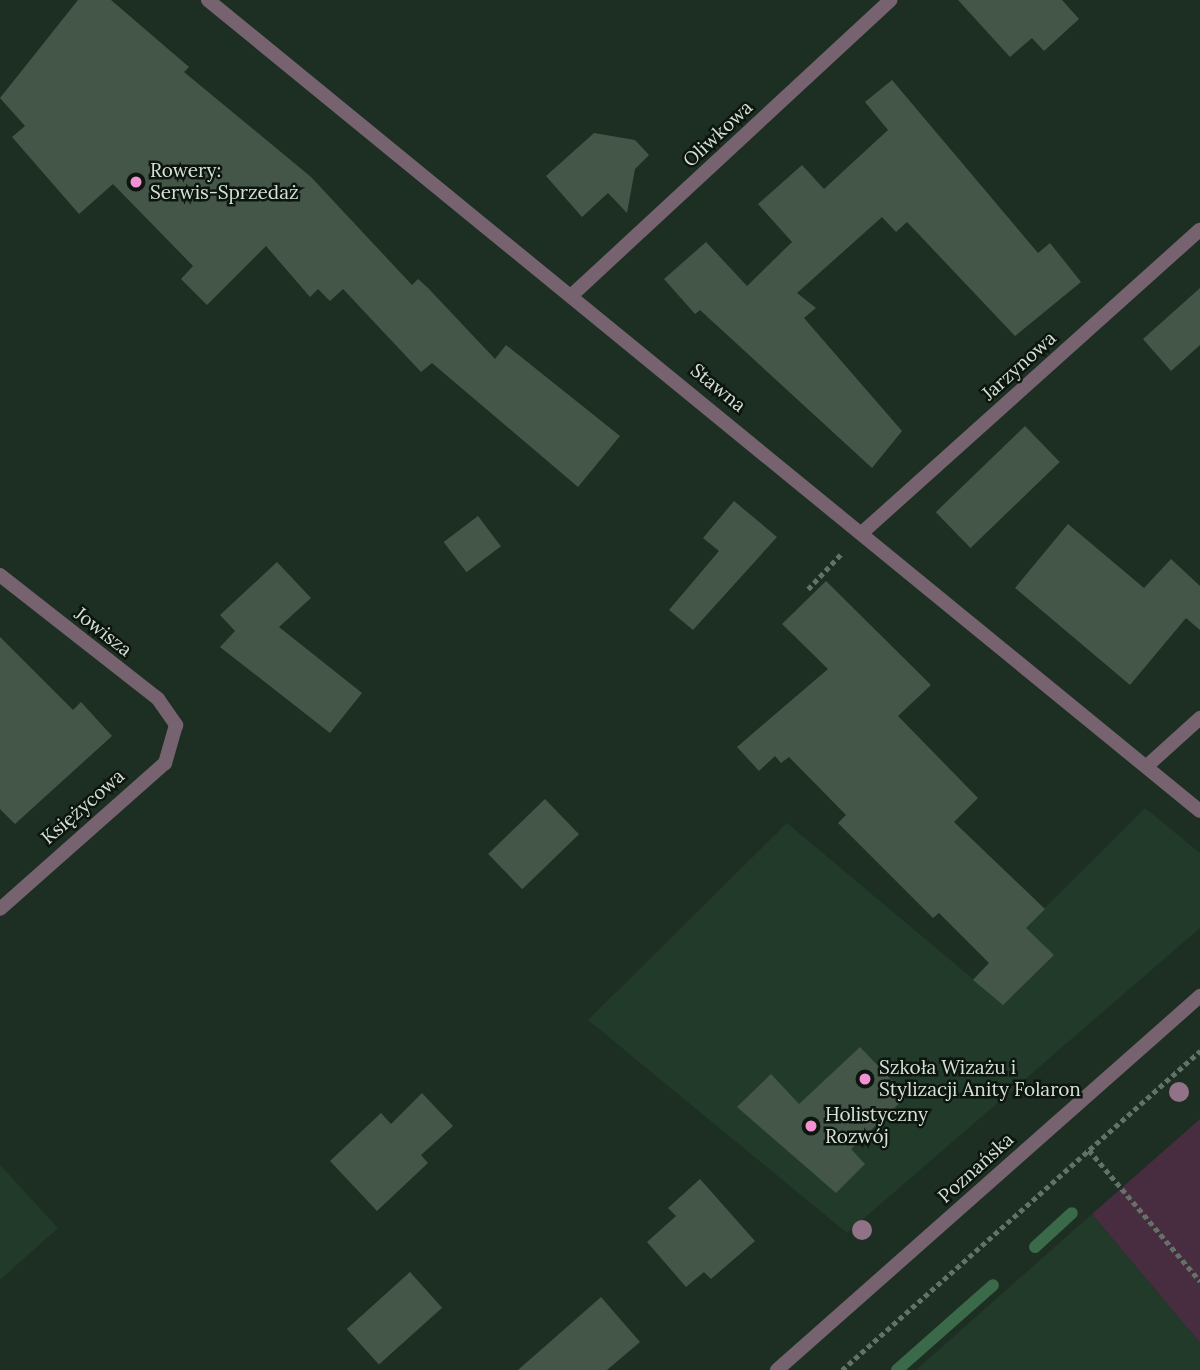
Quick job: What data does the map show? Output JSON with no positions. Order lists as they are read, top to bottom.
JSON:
{
  "streets": {
    "street": [
      "Oliwkowa",
      "Jarzynowa",
      "Stawna",
      "Jowisza",
      "Księżycowa",
      "Poznańska"
    ]
  },
  "crossings": [
    ["Oliwkowa", "Stawna"],
    ["Jarzynowa", "Stawna"],
    ["Jowisza", "Księżycowa"]
  ],
  "places": ["Rowery: Serwis-Sprzedaż", "Szkoła Wizażu i Stylizacji Anity Folaron", "Holistyczny Rozwój"]
}
